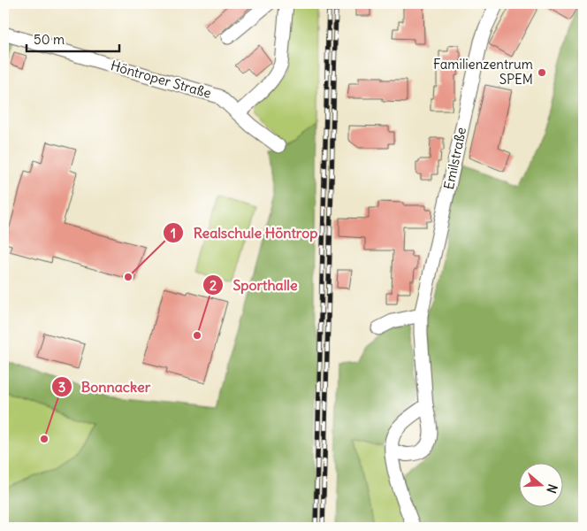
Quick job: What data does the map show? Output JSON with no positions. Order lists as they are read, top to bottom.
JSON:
{
  "streets": {
    "street": ["Höntroper Straße", "Emilstraße"]
  },
  "places": [
    "Familienzentrum SPEM",
    "Realschule Höntrop",
    "Sporthalle",
    "Bonnacker"
  ],
  "scale_bar": "50 m",
  "north": "right"
}
